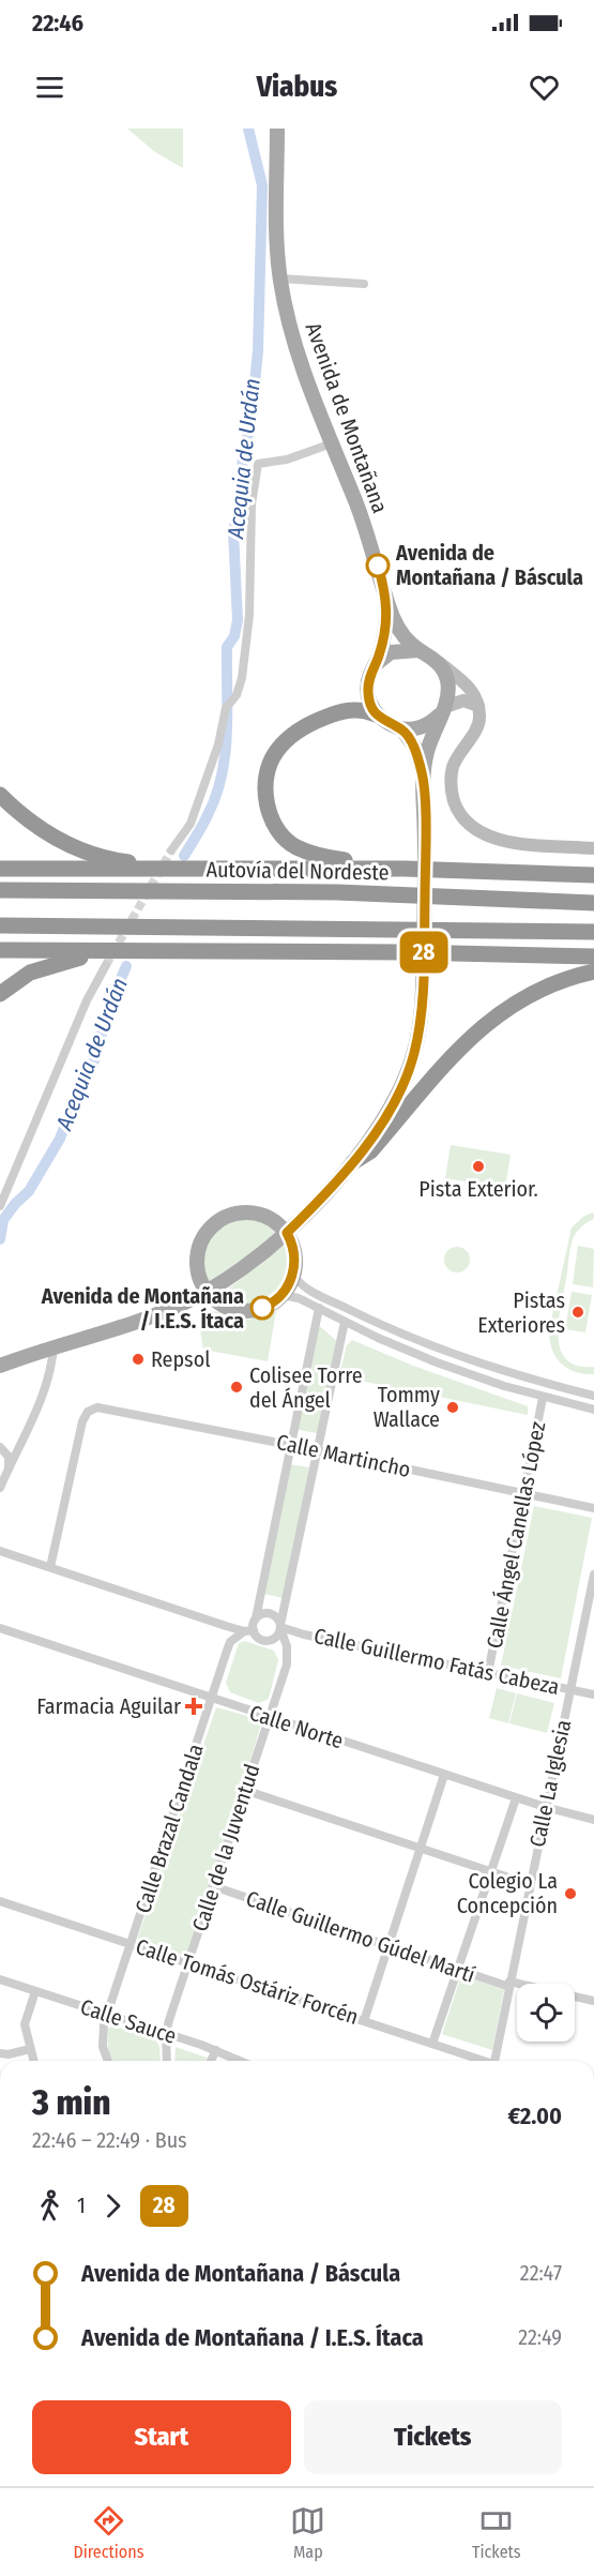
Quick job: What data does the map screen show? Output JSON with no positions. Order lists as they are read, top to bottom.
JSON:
{
  "streets": {
    "highway": ["Autovía del Nordeste"],
    "main road": ["Avenida de Montañana"],
    "street": [
      "Calle Martincho",
      "Calle Ángel Canellas López",
      "Calle Guillermo Fatás Cabeza",
      "Calle Norte",
      "Calle La Iglesia",
      "Calle Brazal Candala",
      "Calle de la Juventud",
      "Calle Guillermo Gúdel Martí",
      "Calle Tomás Ostáriz Forcén",
      "Calle Sauce"
    ]
  },
  "crossings": [
    ["Calle Martincho", "Calle Ángel Canellas López"],
    ["Calle Martincho", "Calle de la Juventud"],
    ["Calle Ángel Canellas López", "Calle Guillermo Fatás Cabeza"],
    ["Calle Guillermo Fatás Cabeza", "Calle La Iglesia"],
    ["Calle Guillermo Fatás Cabeza", "Calle de la Juventud"],
    ["Calle Norte", "Calle La Iglesia"],
    ["Calle Norte", "Calle Brazal Candala"],
    ["Calle Norte", "Calle de la Juventud"],
    ["Calle La Iglesia", "Calle Guillermo Gúdel Martí"],
    ["Calle Brazal Candala", "Calle Tomás Ostáriz Forcén"],
    ["Calle Brazal Candala", "Calle Sauce"],
    ["Calle de la Juventud", "Calle Guillermo Gúdel Martí"],
    ["Calle de la Juventud", "Calle Tomás Ostáriz Forcén"],
    ["Calle de la Juventud", "Calle Sauce"]
  ],
  "water": ["Acequia de Urdán"],
  "places": {
    "other": [
      "Avenida de Montañana / Báscula",
      "Pista Exterior.",
      "Avenida de Montañana / I.E.S. Ítaca",
      "Pistas Exteriores",
      "Repsol",
      "Colisee Torre del Ángel",
      "Tommy Wallace",
      "Colegio La Concepción"
    ],
    "health": ["Farmacia Aguilar"]
  },
  "lines": ["bus line 28"],
  "page": {
    "status": "22:46",
    "header": "Viabus",
    "on_map": "28",
    "heading": ["3 min", "22:46 – 22:49 · Bus", "€2.00"],
    "legs": ["1", "28"],
    "list": [
      {
        "name": "Avenida de Montañana / Báscula",
        "value": "22:47"
      },
      {
        "name": "Avenida de Montañana / I.E.S. Ítaca",
        "value": "22:49"
      }
    ],
    "buttons": ["Start", "Tickets"],
    "tabs": ["Directions", "Map", "Tickets"]
  }
}
